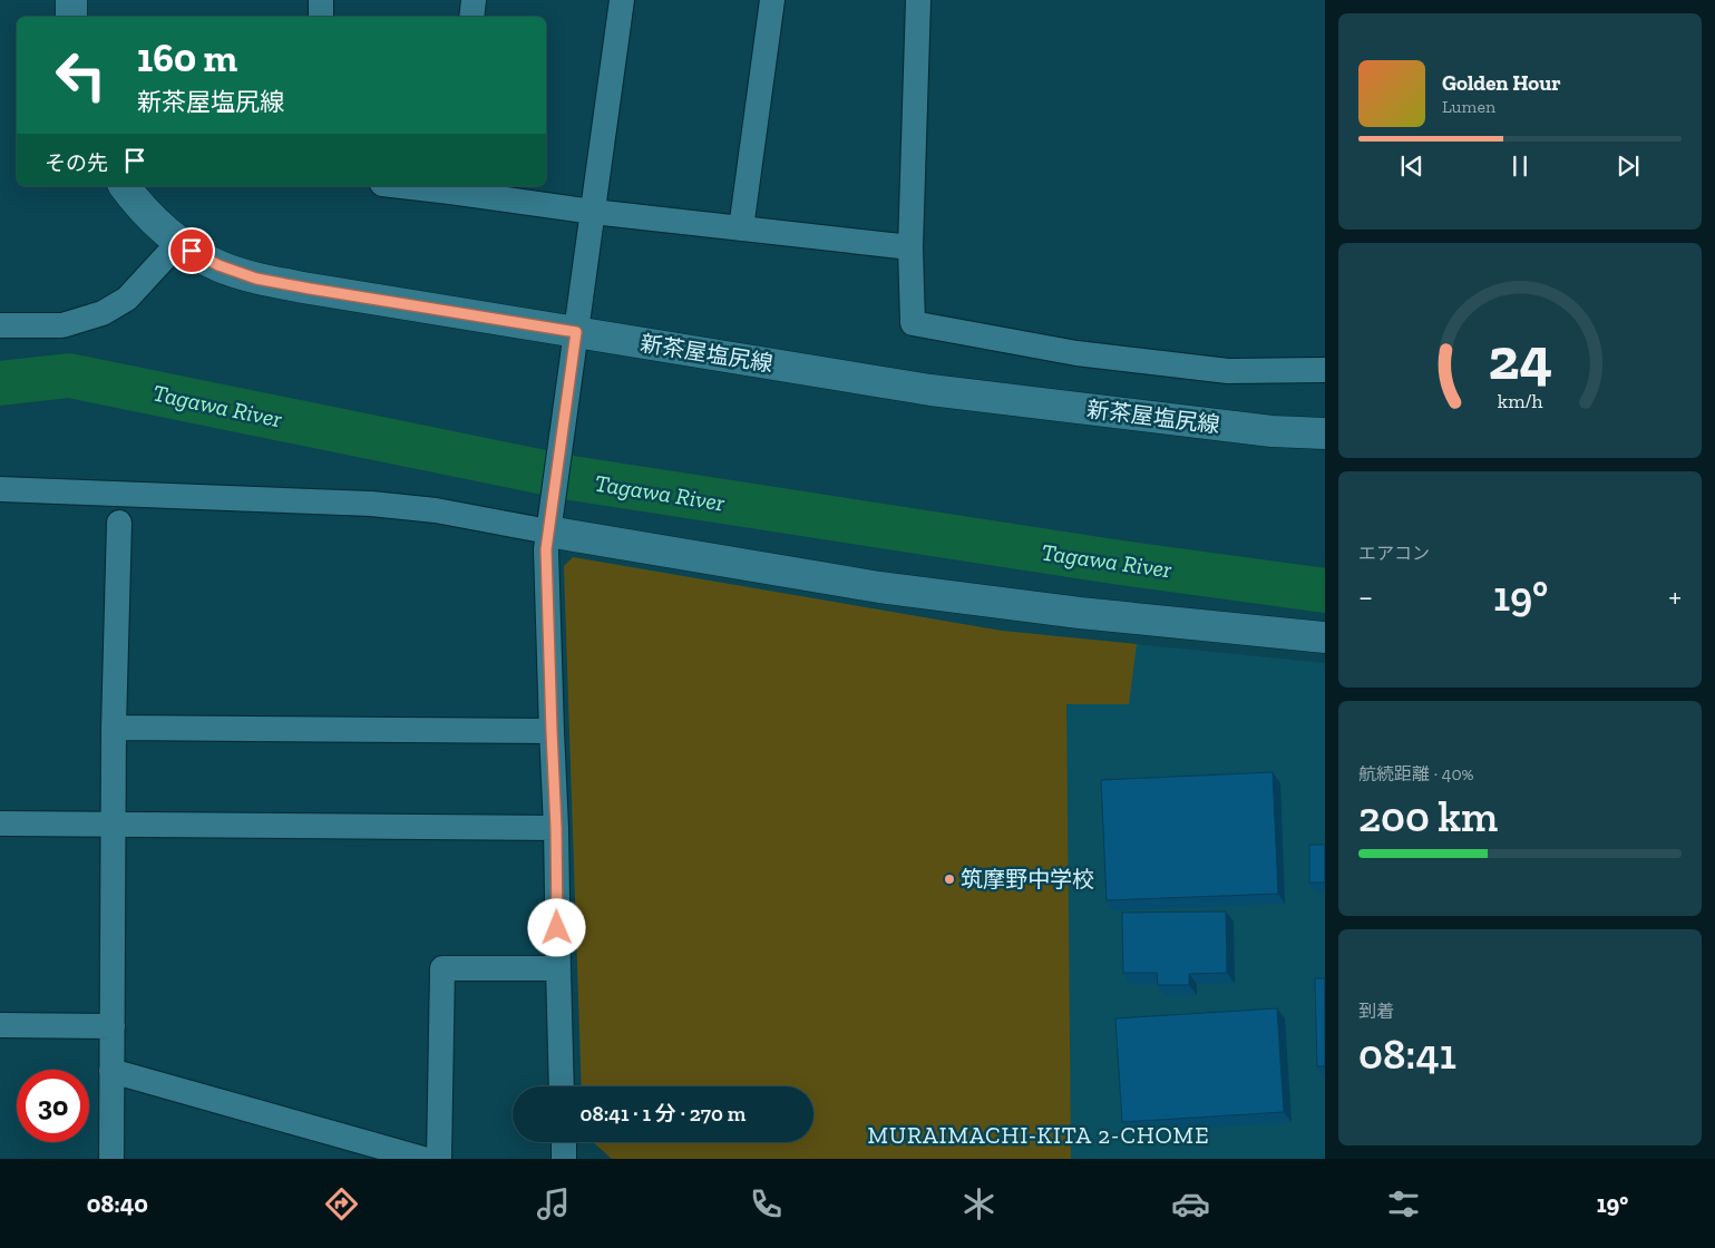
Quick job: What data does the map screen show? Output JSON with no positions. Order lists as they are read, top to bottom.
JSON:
{
  "streets": {
    "main road": ["新茶屋塩尻線"]
  },
  "districts": ["MURAIMACHI-KITA 2-CHOME"],
  "water": ["Tagawa River"],
  "places": ["筑摩野中学校"],
  "page": {
    "turn": ["160 m", "新茶屋塩尻線"],
    "song": ["Golden Hour", "Lumen"],
    "then": "その先",
    "tile": [
      "エアコン",
      ["航続距離 · 40%", "200 km"],
      ["到着", "08:41"]
    ],
    "heat": ["−", "19°", "+"],
    "limit": "30",
    "trip": "08:41 · 1 分 · 270 m",
    "tabs": ["08:40", "19°"],
    "gauge": ["24", "km/h"]
  }
}
